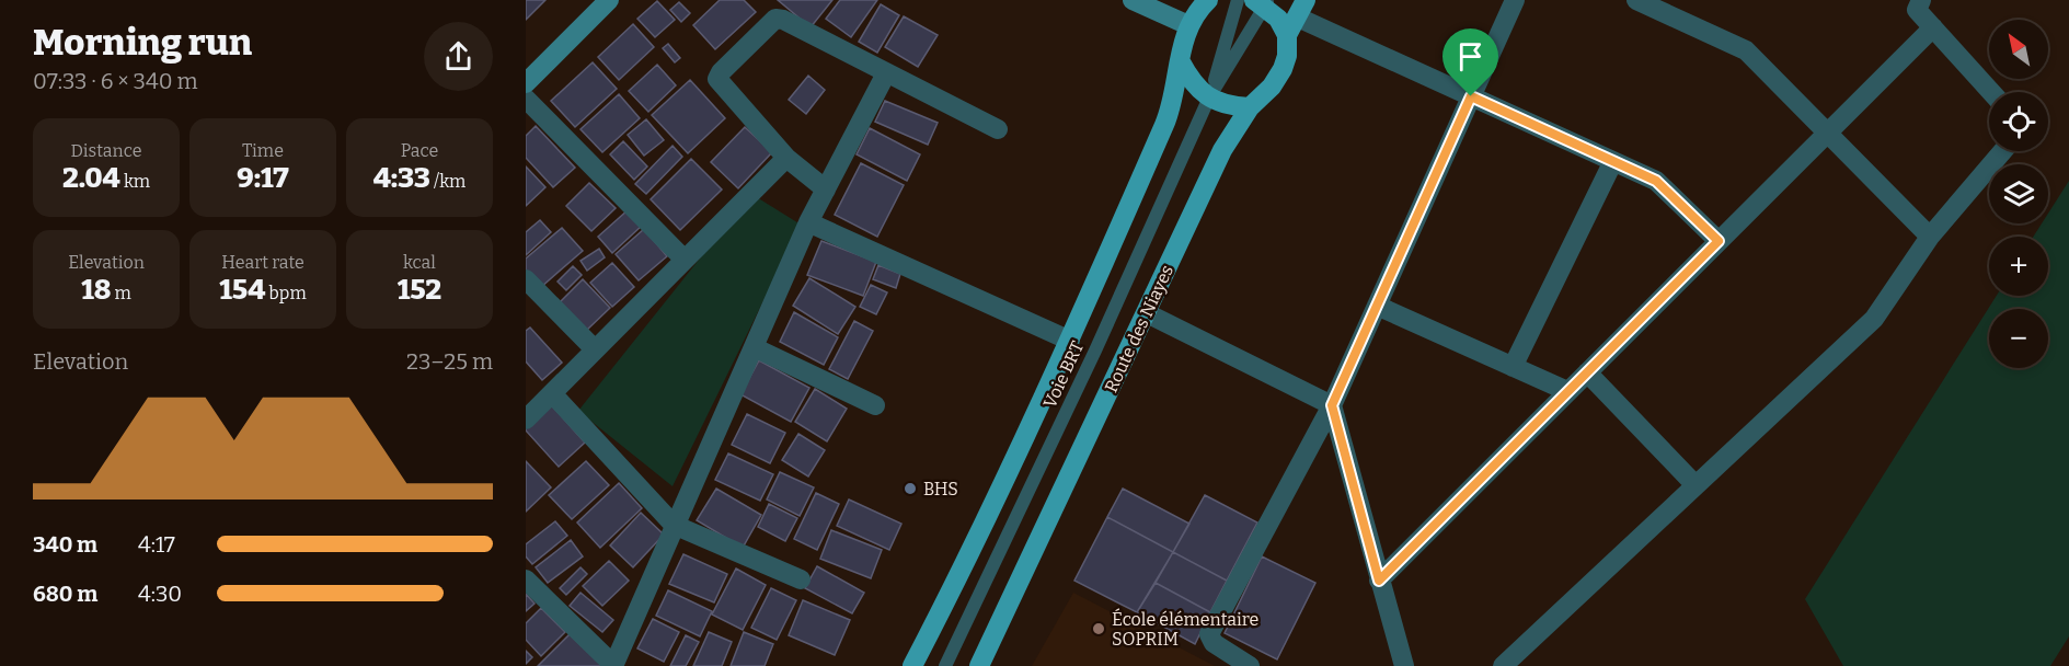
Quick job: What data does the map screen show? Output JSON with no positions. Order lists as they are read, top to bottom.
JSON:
{
  "streets": {
    "main road": ["Route des Niayes"],
    "lane": ["Voie BRT"]
  },
  "places": ["BHS", "École élémentaire SOPRIM"],
  "north": "top left",
  "page": {
    "heading": ["Morning run", "07:33 · 6 × 340 m"],
    "map_buttons": ["+", "−"],
    "stats": [
      ["Distance", "2.04 km"],
      ["Time", "9:17"],
      ["Pace", "4:33 /km"],
      ["Elevation", "18 m"],
      ["Heart rate", "154 bpm"],
      ["kcal", "152"]
    ],
    "chart": ["Elevation", "23–25 m"],
    "list": [
      {
        "name": "340 m",
        "note": "4:17"
      },
      {
        "name": "680 m",
        "note": "4:30"
      }
    ]
  }
}
